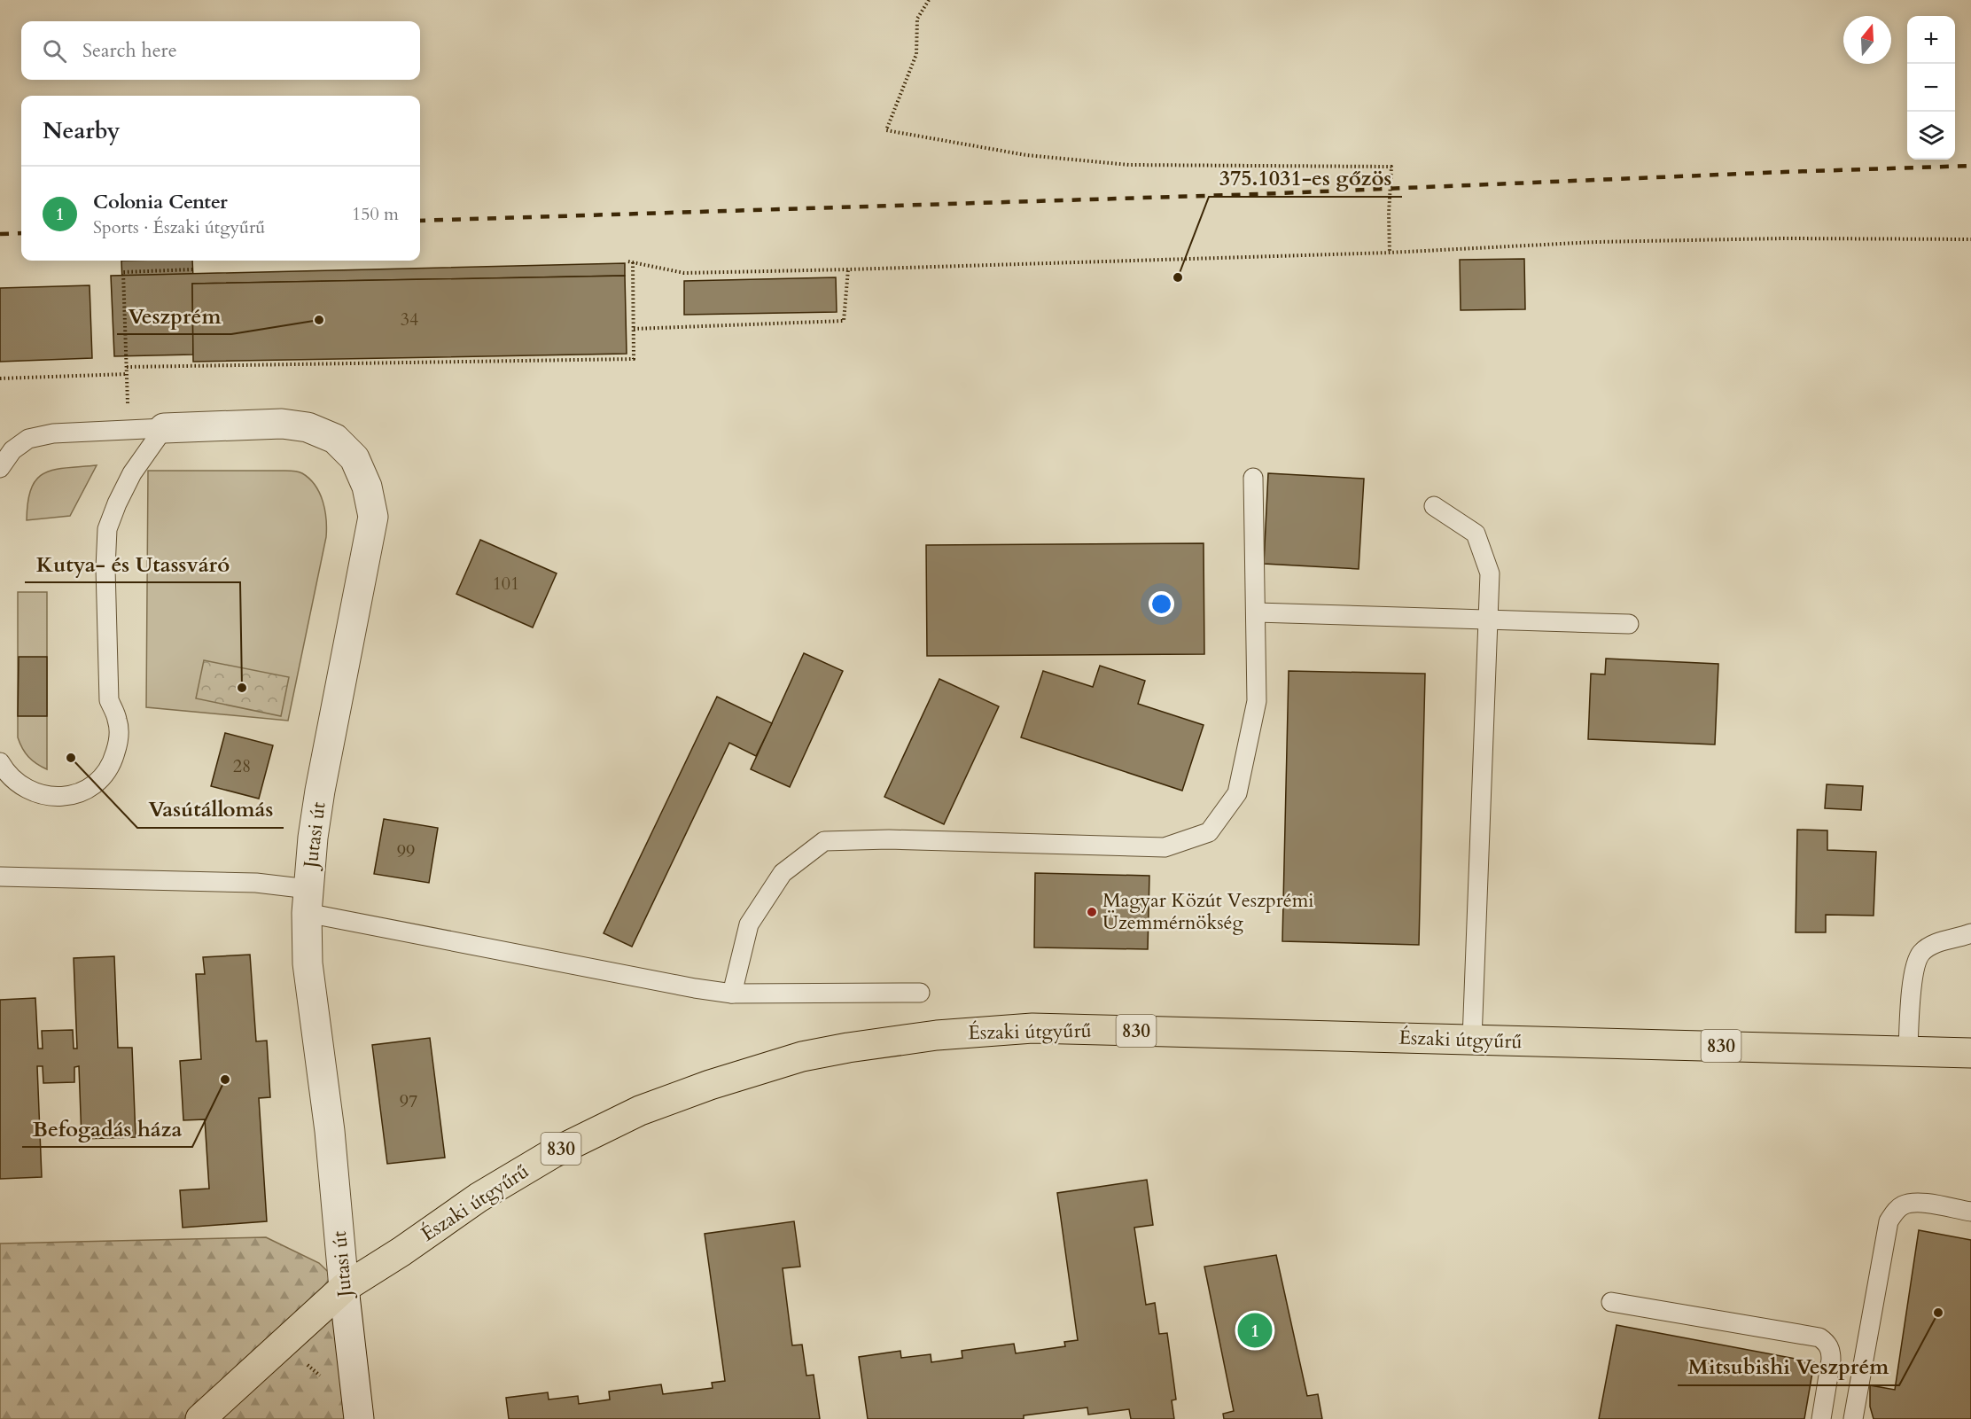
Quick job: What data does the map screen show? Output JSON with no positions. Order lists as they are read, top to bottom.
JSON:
{
  "streets": {
    "main road": ["830", "Északi útgyűrű"],
    "street": ["Jutasi út"]
  },
  "crossings": [
    ["Jutasi út", "Északi útgyűrű"]
  ],
  "places": [
    "375.1031-es gőzös",
    "Veszprém",
    "Kutya- és Utassváró",
    "Vasútállomás",
    "Magyar Közút Veszprémi Üzemmérnökség",
    "Befogadás háza",
    "Mitsubishi Veszprém"
  ],
  "house_numbers": [
    "34",
    "101",
    "28",
    "99",
    "97"
  ],
  "north": "top",
  "page": {
    "map_buttons": ["+", "−"],
    "search": "Search here",
    "heading": "Nearby",
    "list": [
      {
        "mark": "1",
        "name": "Colonia Center",
        "note": "Sports · Északi útgyűrű",
        "value": "150 m"
      }
    ],
    "pins": "1"
  }
}
